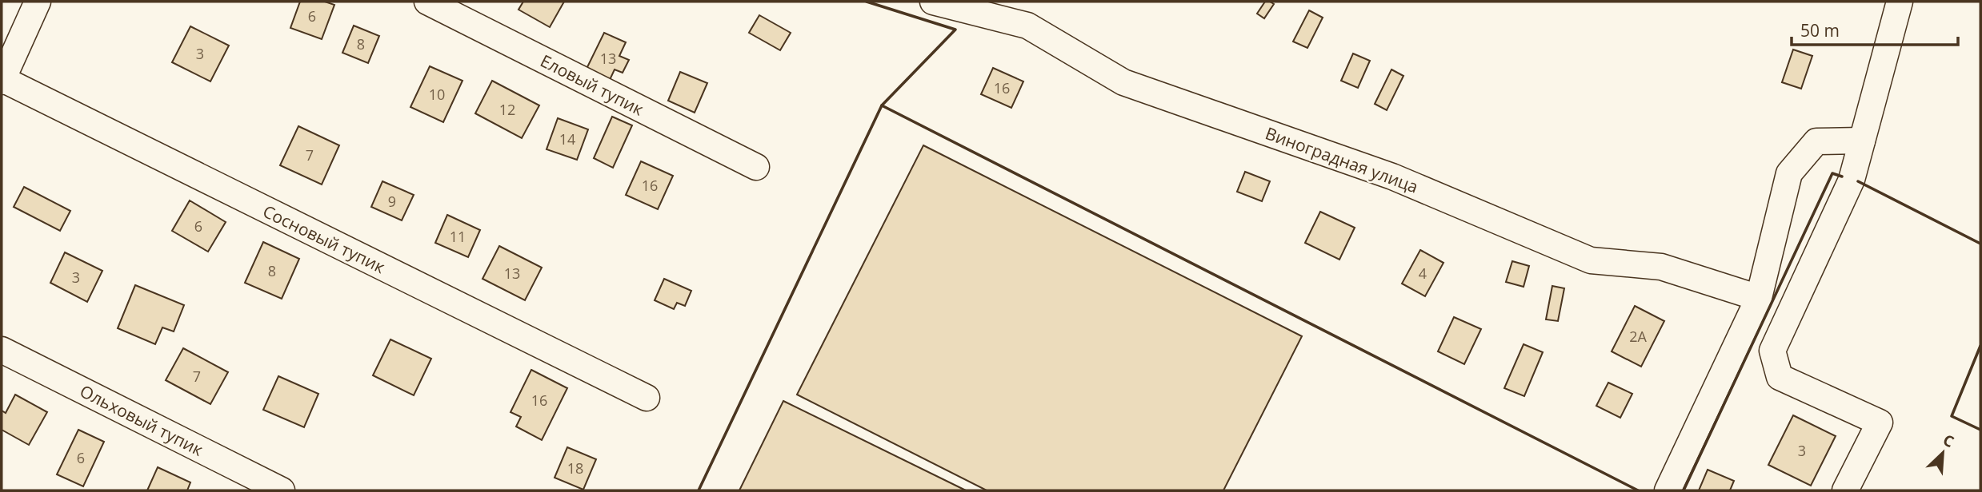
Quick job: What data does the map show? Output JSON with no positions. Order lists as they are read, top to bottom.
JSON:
{
  "streets": {
    "street": [
      "Еловый тупик",
      "Виноградная улица",
      "Сосновый тупик",
      "Ольховый тупик"
    ]
  },
  "house_numbers": [
    "6",
    "8",
    "3",
    "13",
    "16",
    "10",
    "12",
    "14",
    "7",
    "16",
    "9",
    "6",
    "11",
    "8",
    "13",
    "4",
    "3",
    "2А",
    "7",
    "16",
    "3",
    "6",
    "18"
  ],
  "scale_bar": "50 m",
  "north": "top right"
}
